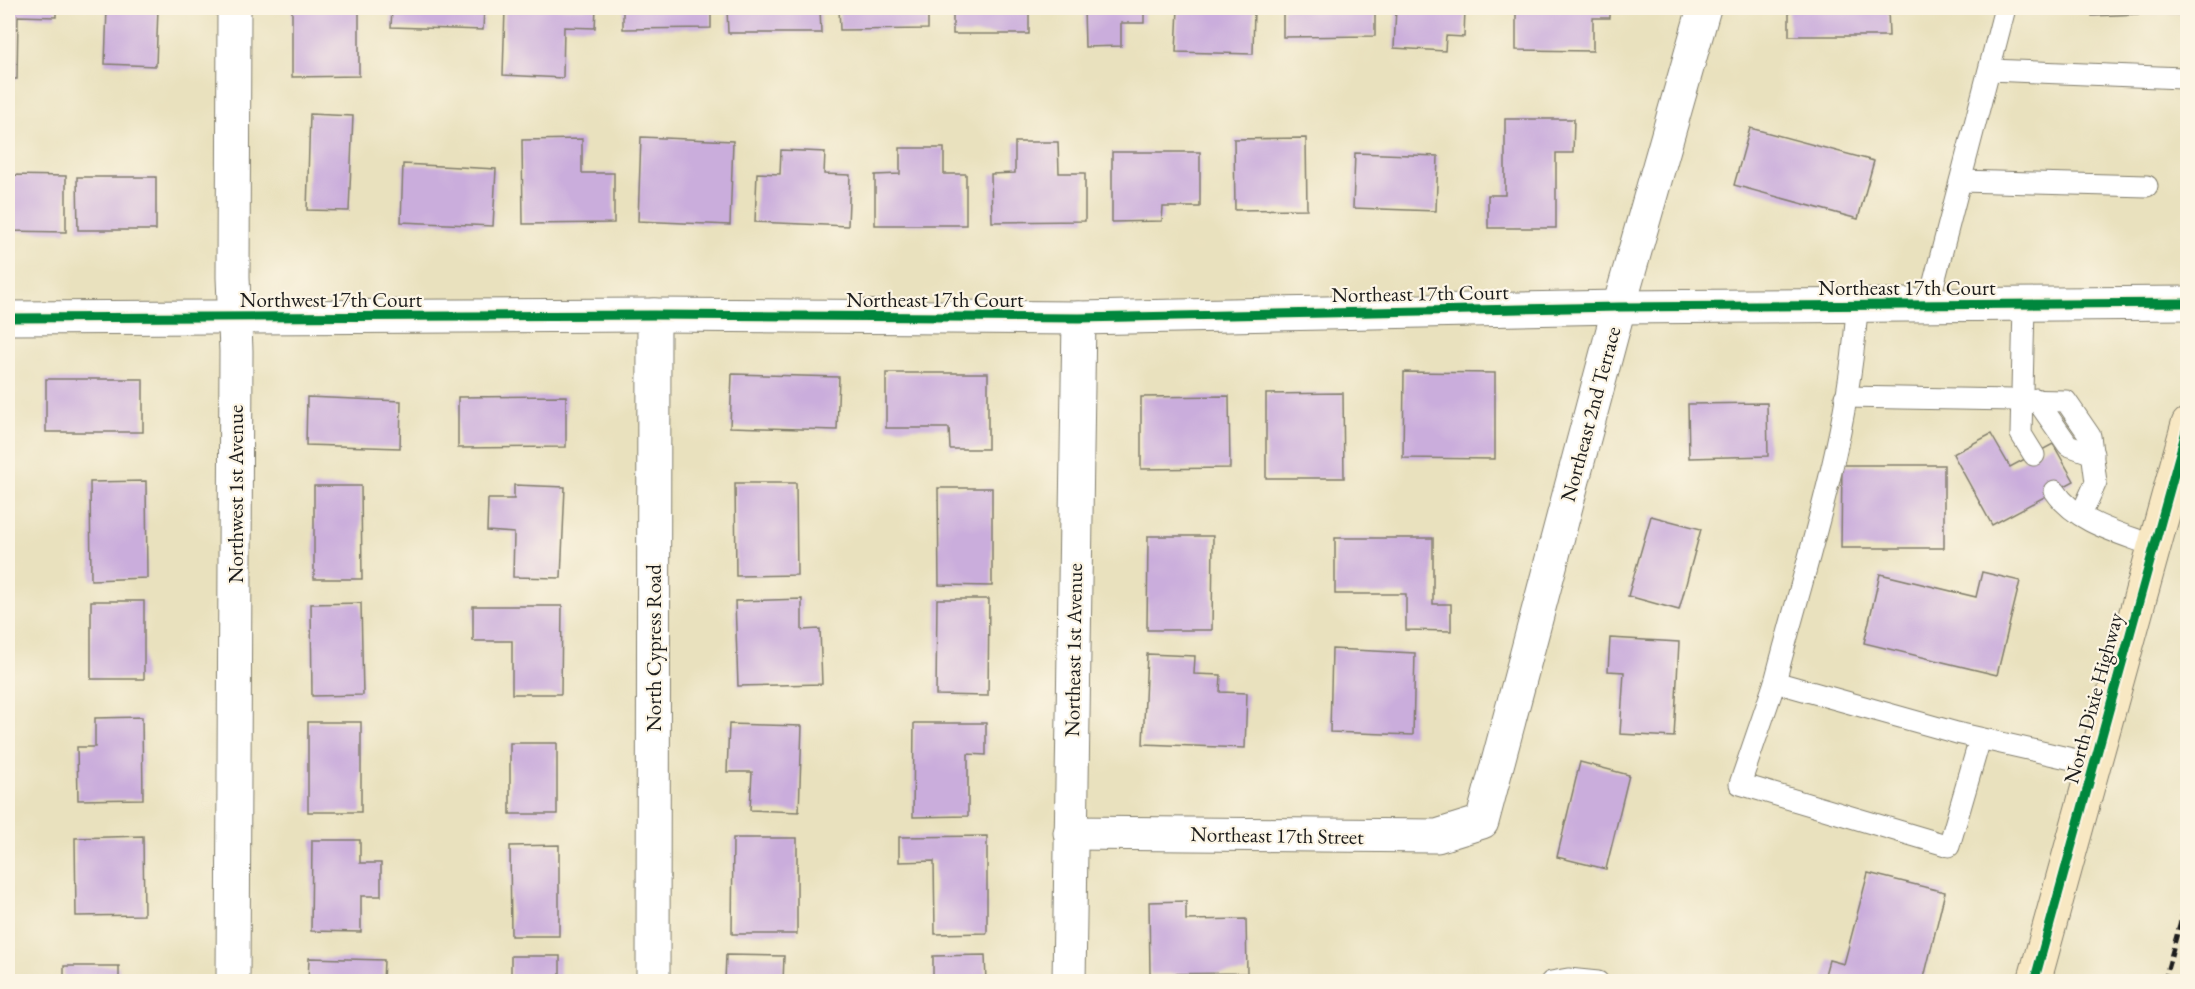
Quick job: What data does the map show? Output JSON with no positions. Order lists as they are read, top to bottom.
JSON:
{
  "streets": {
    "main road": ["North Dixie Highway"],
    "street": [
      "Northeast 17th Court",
      "Northwest 17th Court",
      "Northeast 2nd Terrace",
      "Northwest 1st Avenue",
      "North Cypress Road",
      "Northeast 1st Avenue",
      "Northeast 17th Street"
    ]
  },
  "crossings": [
    ["Northeast 17th Court", "Northwest 17th Court"],
    ["Northeast 17th Court", "Northeast 2nd Terrace"],
    ["Northeast 17th Court", "North Cypress Road"],
    ["Northeast 17th Court", "Northeast 1st Avenue"],
    ["Northwest 17th Court", "Northwest 1st Avenue"],
    ["Northwest 17th Court", "North Cypress Road"],
    ["Northeast 2nd Terrace", "Northeast 17th Street"],
    ["Northeast 1st Avenue", "Northeast 17th Street"]
  ]
}
